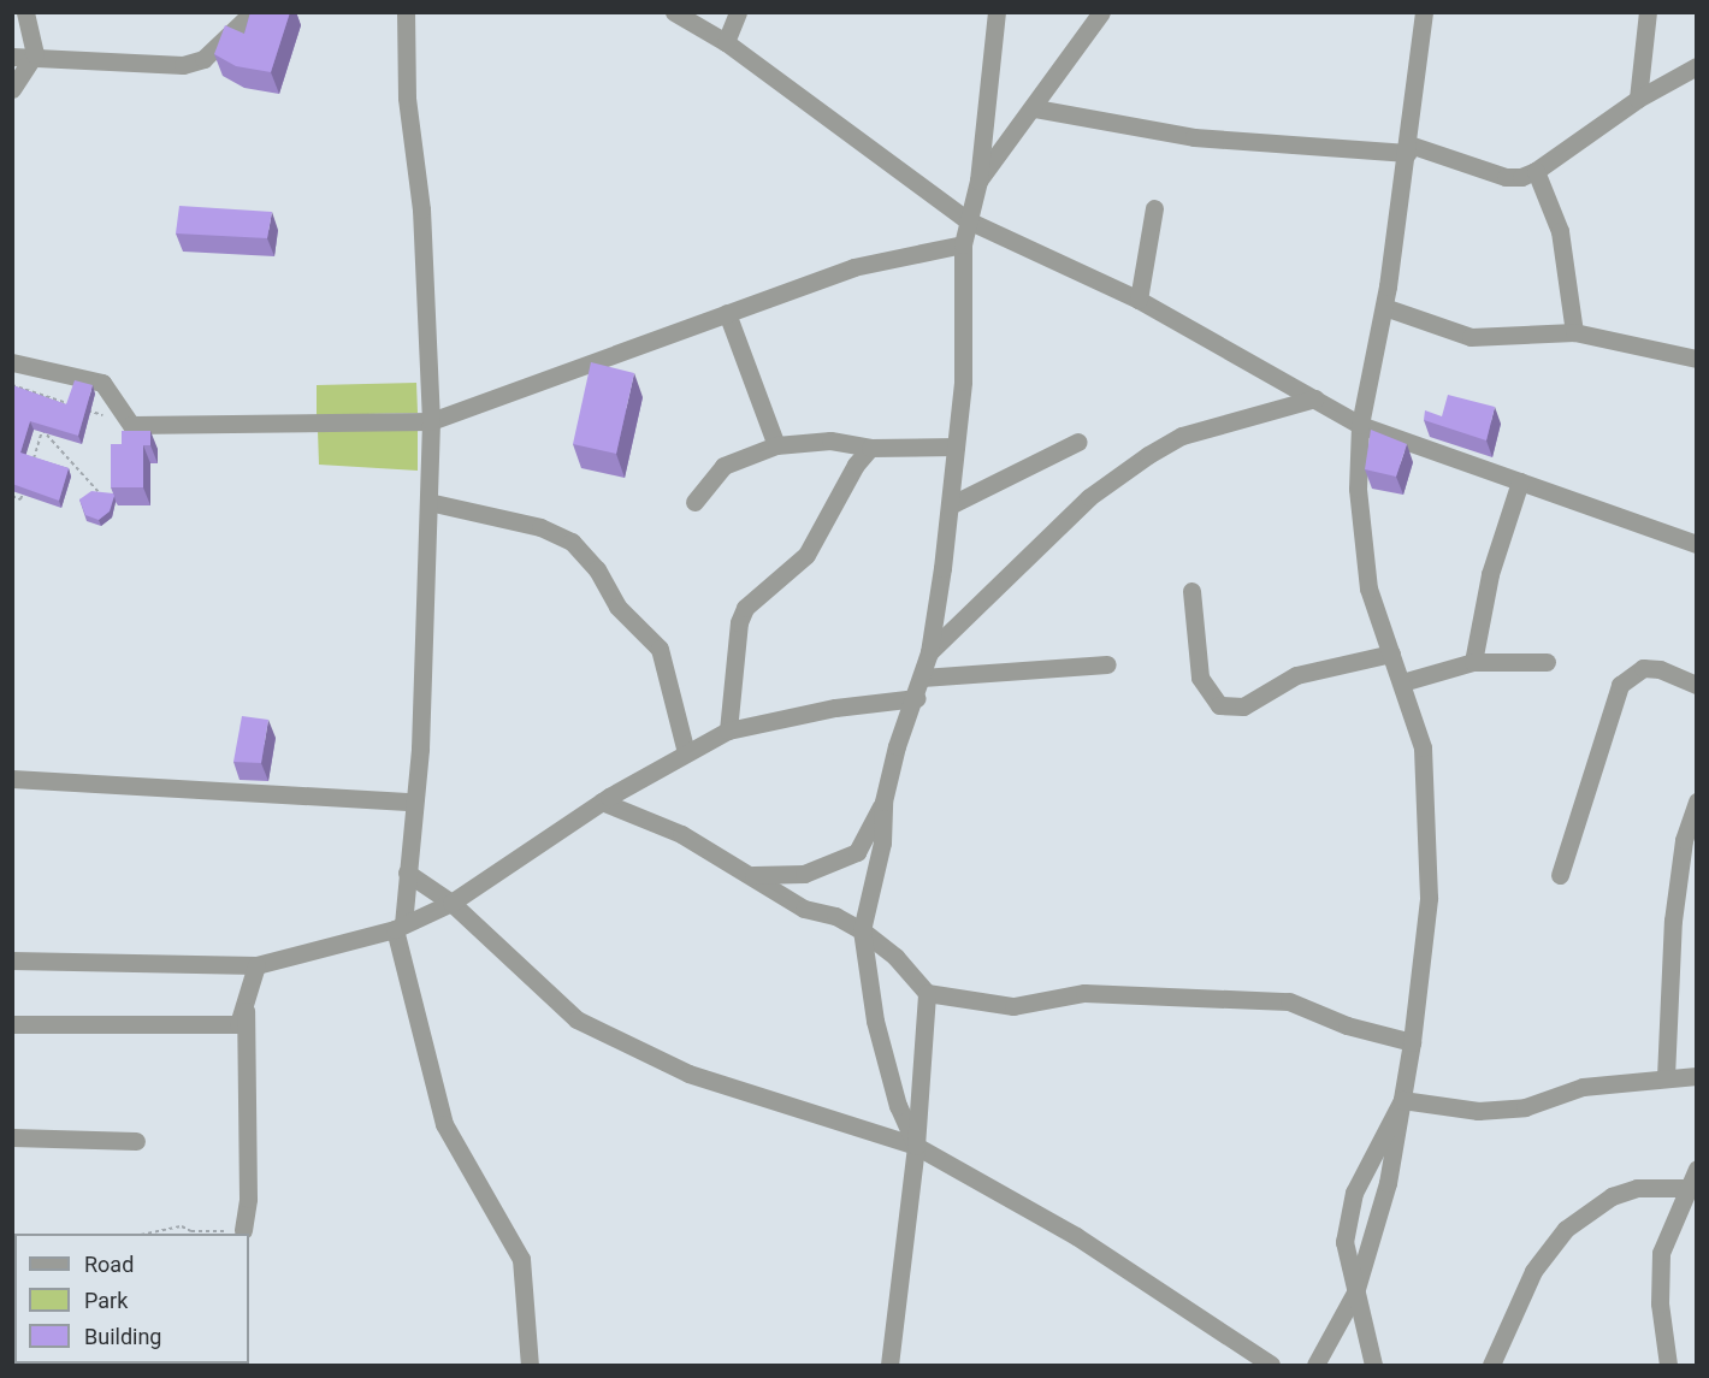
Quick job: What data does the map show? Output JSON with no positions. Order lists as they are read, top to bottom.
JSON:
{
  "legend": ["Road", "Park", "Building"]
}
